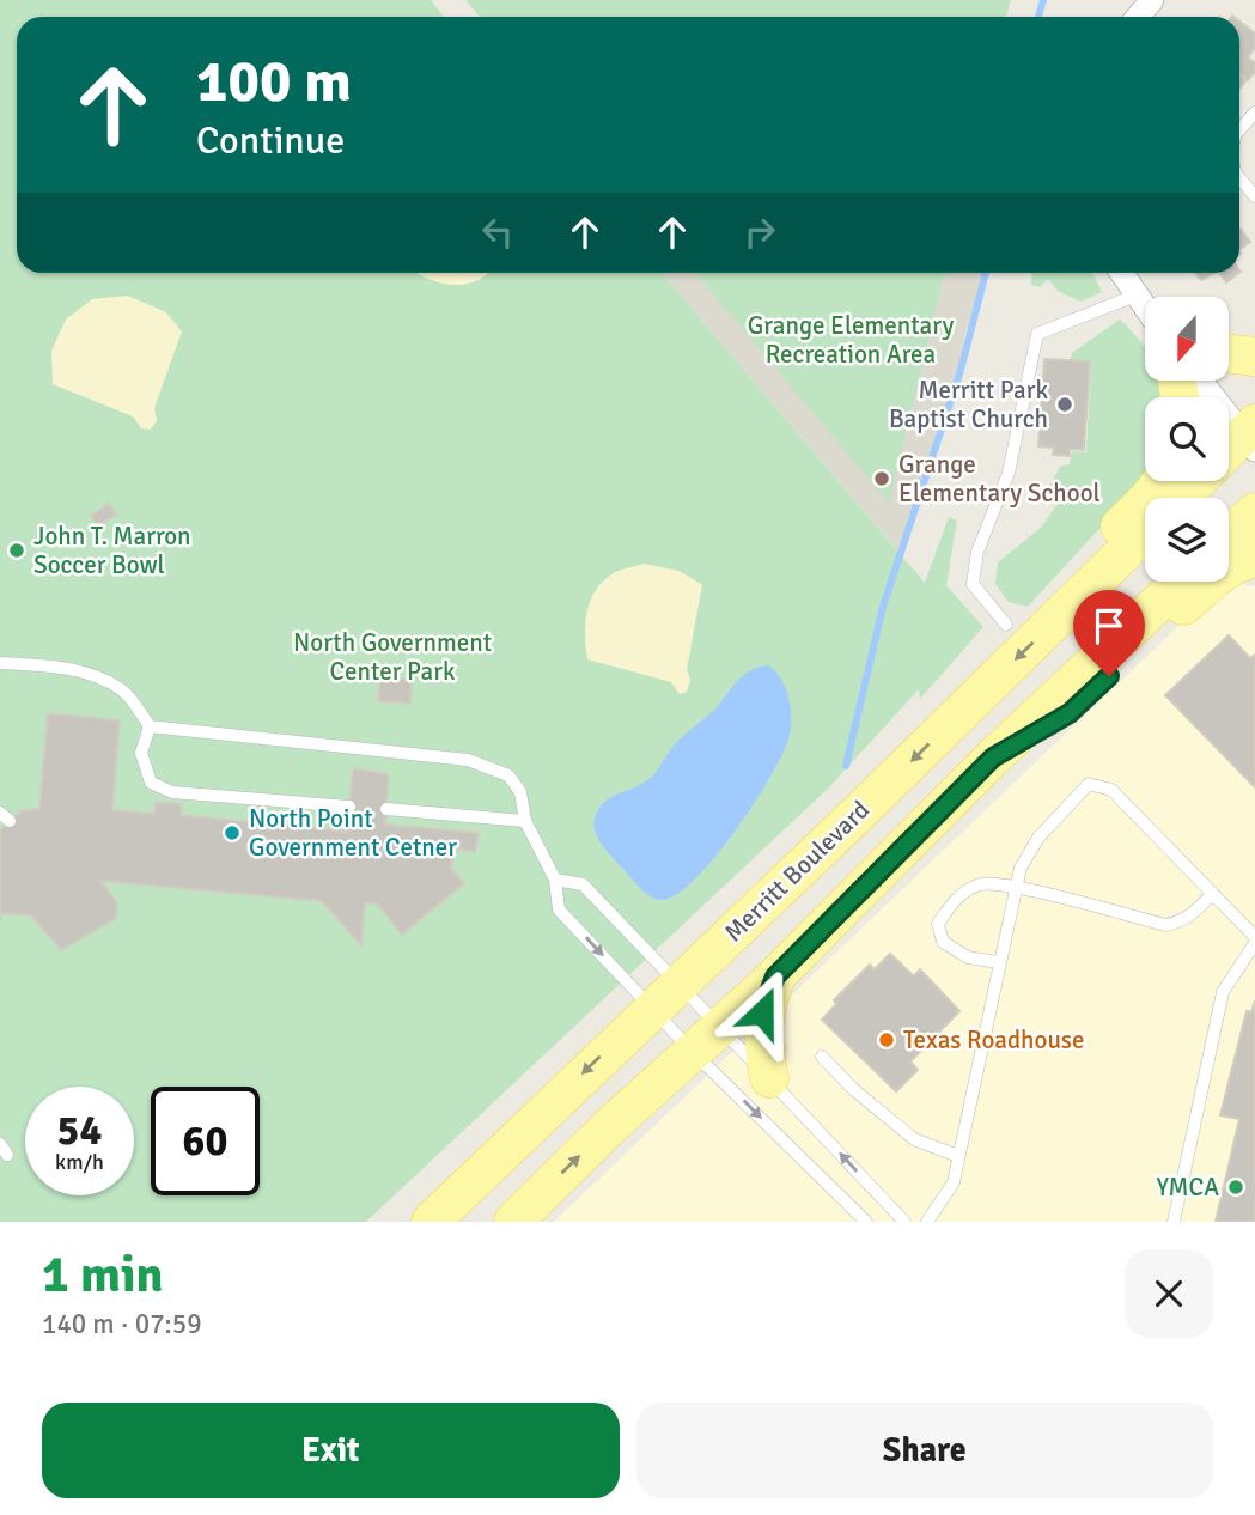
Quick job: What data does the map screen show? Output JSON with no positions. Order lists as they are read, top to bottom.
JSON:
{
  "streets": {
    "main road": ["Merritt Boulevard"]
  },
  "parks": ["Grange Elementary Recreation Area", "North Government Center Park"],
  "places": [
    "Merritt Park Baptist Church",
    "Grange Elementary School",
    "John T. Marron Soccer Bowl",
    "North Point Government Cetner",
    "Texas Roadhouse",
    "YMCA"
  ],
  "north": "bottom",
  "page": {
    "turn": ["100 m", "Continue"],
    "speed": "54 km/h",
    "limit": "60",
    "heading": ["1 min", "140 m · 07:59"],
    "buttons": ["Exit", "Share"]
  }
}
